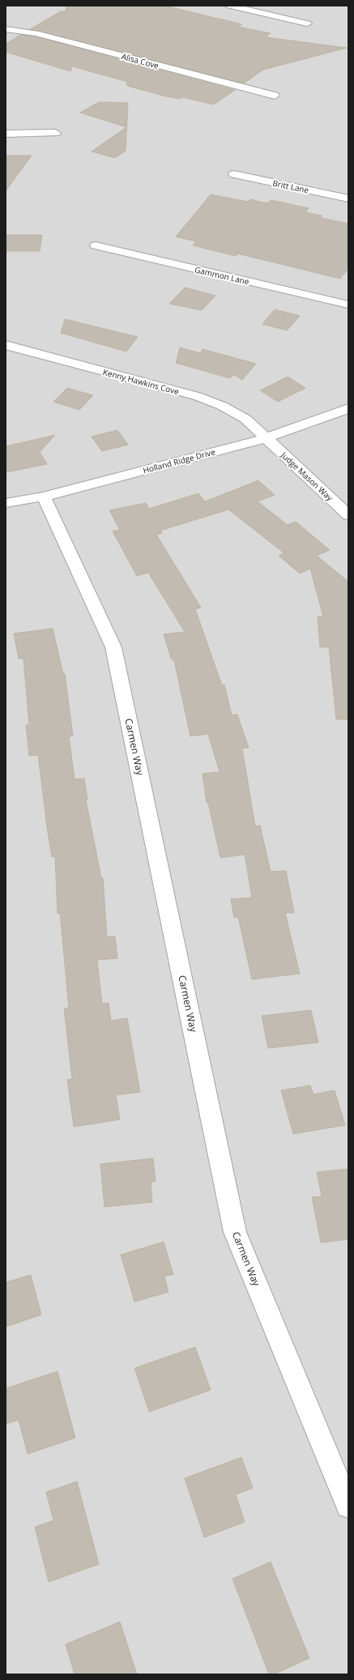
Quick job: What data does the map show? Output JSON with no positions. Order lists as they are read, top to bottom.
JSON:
{
  "streets": {
    "street": [
      "Alisa Cove",
      "Britt Lane",
      "Gammon Lane",
      "Kenny Hawkins Cove",
      "Holland Ridge Drive",
      "Judge Mason Way",
      "Carmen Way"
    ]
  },
  "crossings": [
    ["Kenny Hawkins Cove", "Holland Ridge Drive"],
    ["Kenny Hawkins Cove", "Judge Mason Way"],
    ["Holland Ridge Drive", "Judge Mason Way"],
    ["Holland Ridge Drive", "Carmen Way"]
  ]
}
